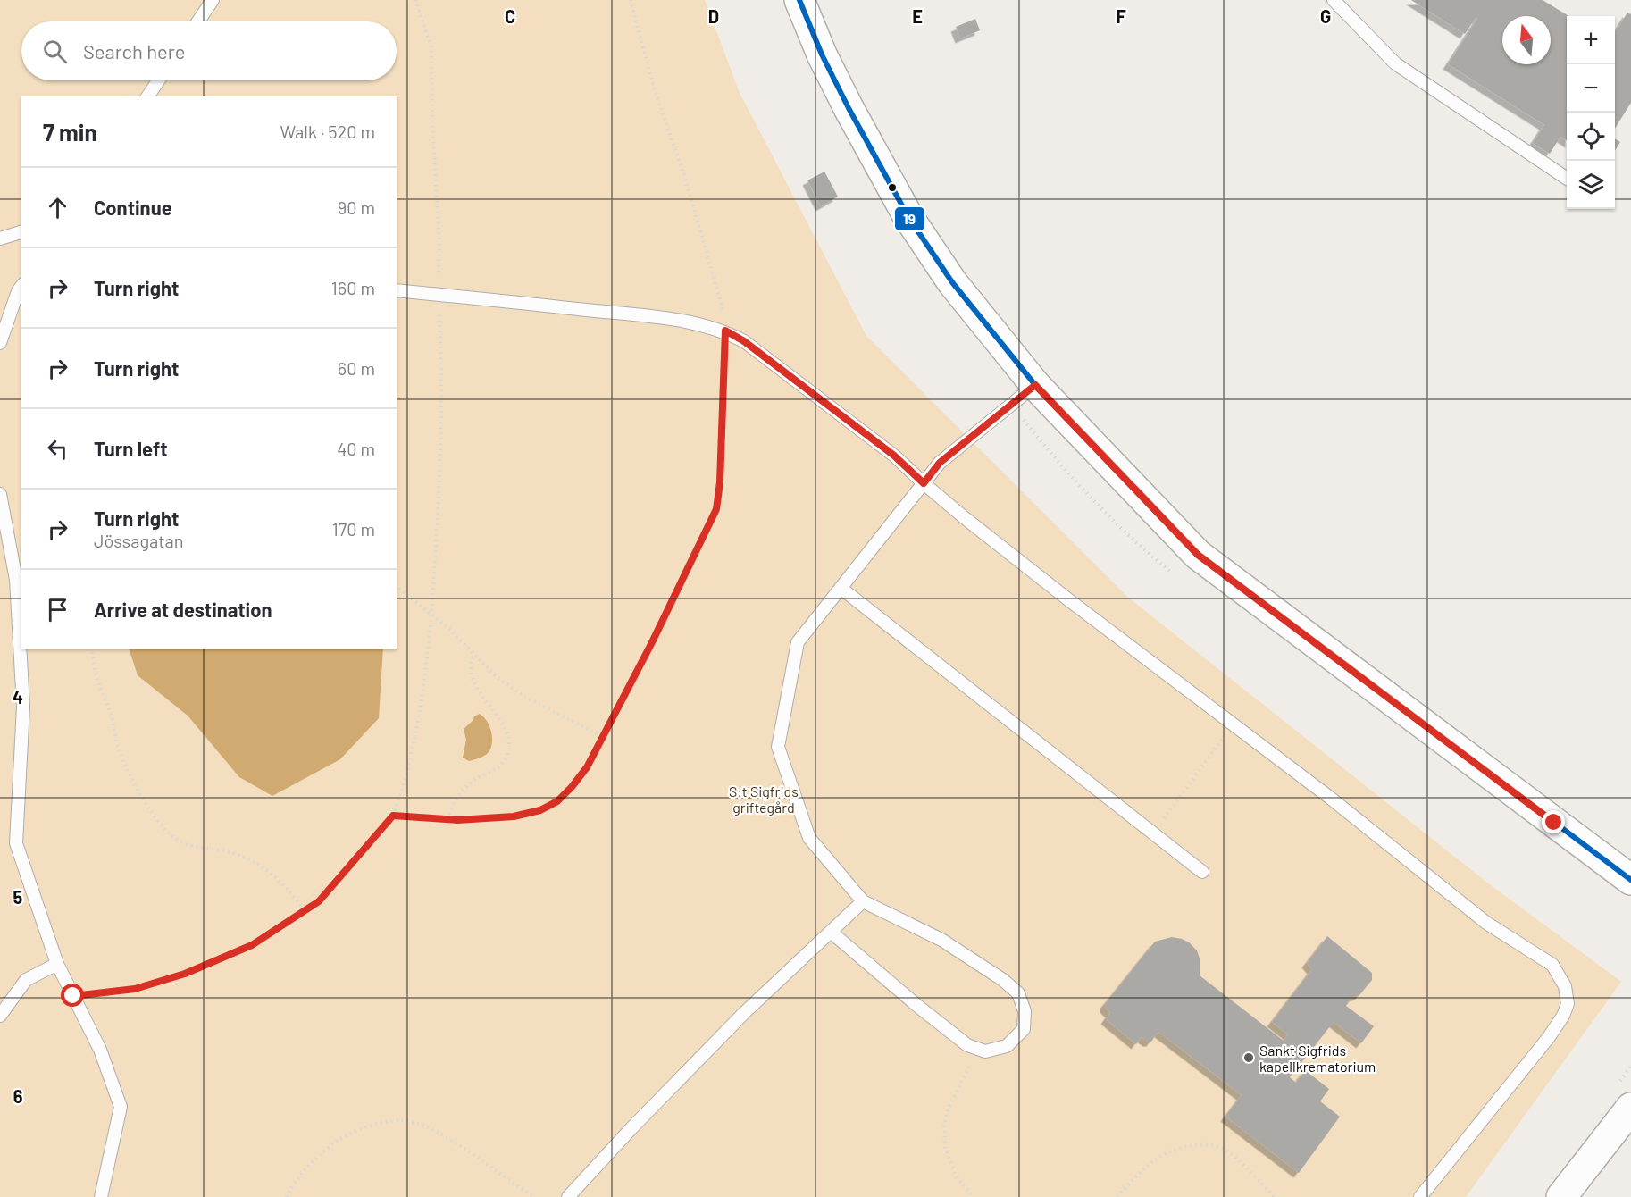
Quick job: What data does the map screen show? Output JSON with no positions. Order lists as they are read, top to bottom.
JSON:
{
  "parks": ["S:t Sigfrids griftegård"],
  "places": ["Sankt Sigfrids kapellkrematorium"],
  "lines": ["transit line 19"],
  "north": "top",
  "page": {
    "map_buttons": ["+", "−"],
    "search": "Search here",
    "heading": ["7 min", "Walk · 520 m"],
    "list": [
      ["Continue", "90 m"],
      ["Turn right", "160 m"],
      ["Turn right", "60 m"],
      ["Turn left", "40 m"],
      ["Turn right", "Jössagatan", "170 m"],
      "Arrive at destination"
    ]
  },
  "grid": {
    "columns": [
      "C",
      "D",
      "E",
      "F",
      "G"
    ],
    "rows": ["4", "5", "6"]
  }
}
